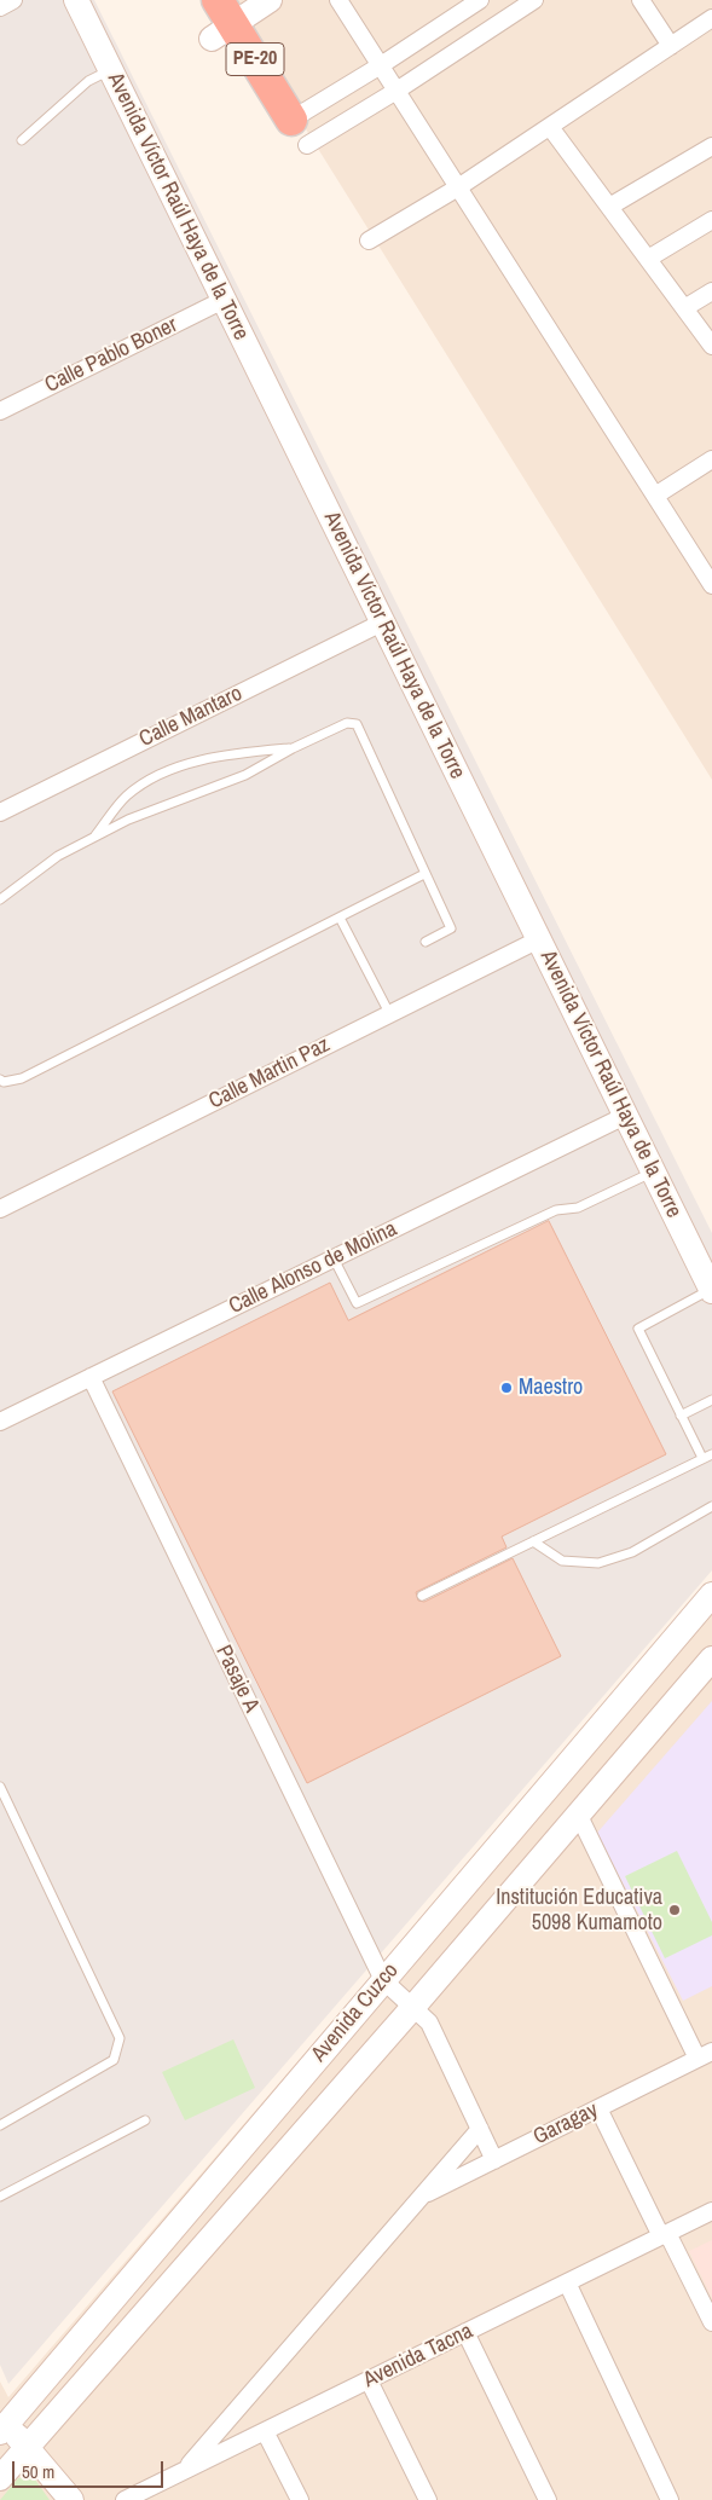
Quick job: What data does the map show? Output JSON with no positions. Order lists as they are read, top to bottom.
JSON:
{
  "streets": {
    "highway": ["PE-20"],
    "street": [
      "Avenida Víctor Raúl Haya de la Torre",
      "Calle Pablo Boner",
      "Calle Mantaro",
      "Calle Martin Paz",
      "Calle Alonso de Molina",
      "Pasaje A",
      "Avenida Cuzco",
      "Garagay",
      "Avenida Tacna"
    ]
  },
  "crossings": [
    ["Avenida Víctor Raúl Haya de la Torre", "Calle Pablo Boner"],
    ["Avenida Víctor Raúl Haya de la Torre", "Calle Mantaro"],
    ["Avenida Víctor Raúl Haya de la Torre", "Calle Martin Paz"],
    ["Avenida Víctor Raúl Haya de la Torre", "Calle Alonso de Molina"],
    ["Calle Alonso de Molina", "Pasaje A"],
    ["Pasaje A", "Avenida Cuzco"]
  ],
  "places": ["Maestro", "Institución Educativa 5098 Kumamoto"],
  "scale_bar": "50 m"
}
